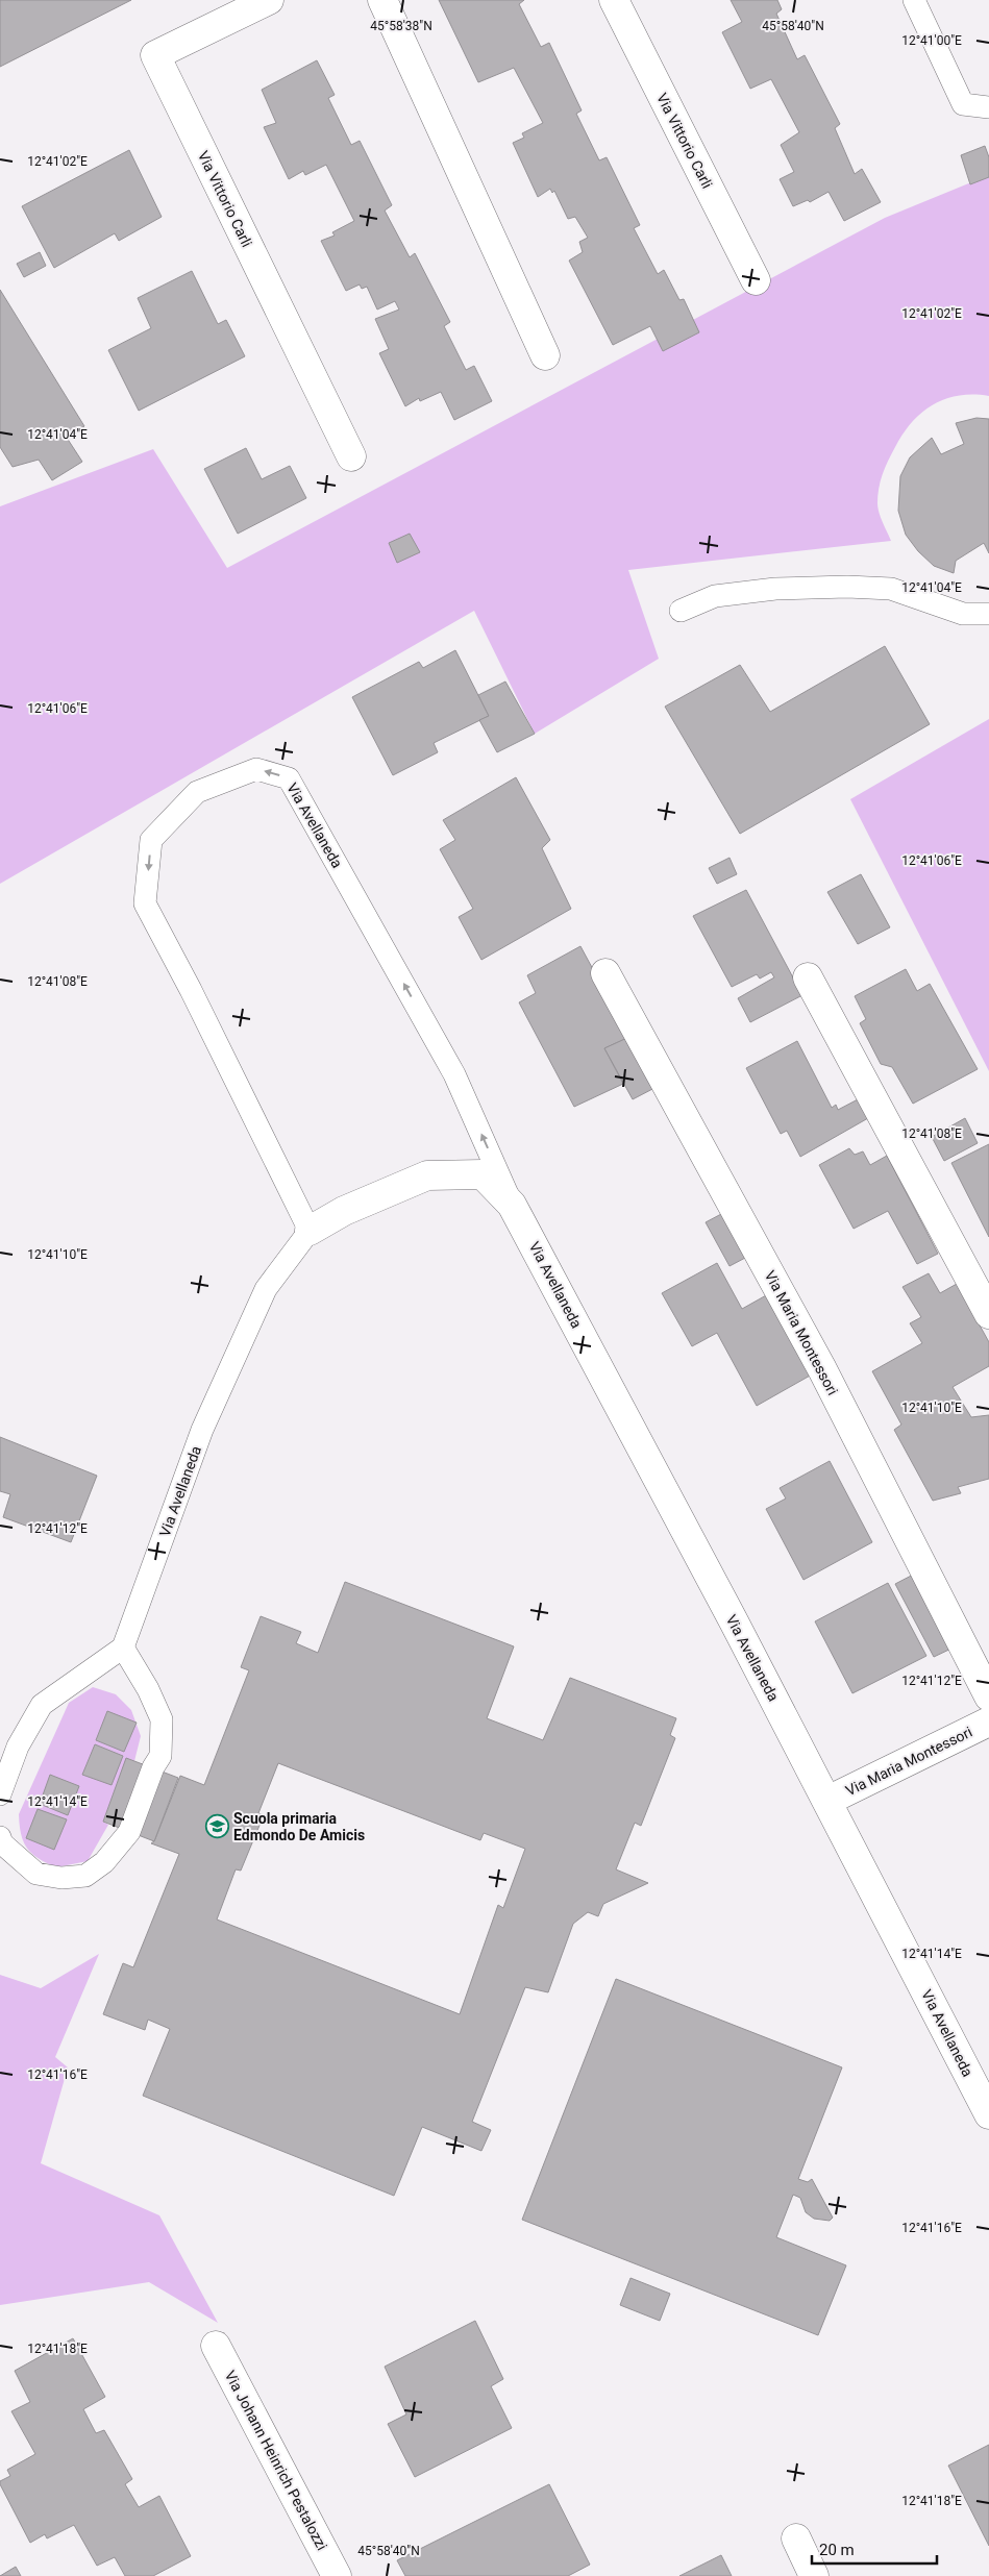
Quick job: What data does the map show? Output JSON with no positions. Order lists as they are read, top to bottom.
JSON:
{
  "streets": {
    "street": [
      "Via Vittorio Carli",
      "Via Avellaneda",
      "Via Maria Montessori",
      "Via Johann Heinrich Pestalozzi"
    ]
  },
  "crossings": [
    ["Via Avellaneda", "Via Maria Montessori"]
  ],
  "places": {
    "school or university": ["Scuola primaria Edmondo De Amicis"]
  },
  "scale_bar": "20 m",
  "coordinates": [
    "45°58'40\"N",
    "45°58'38\"N",
    "12°41'00\"E",
    "12°41'02\"E",
    "12°41'04\"E",
    "12°41'06\"E",
    "12°41'08\"E",
    "12°41'10\"E",
    "12°41'12\"E",
    "12°41'14\"E",
    "12°41'16\"E",
    "12°41'18\"E"
  ]
}
